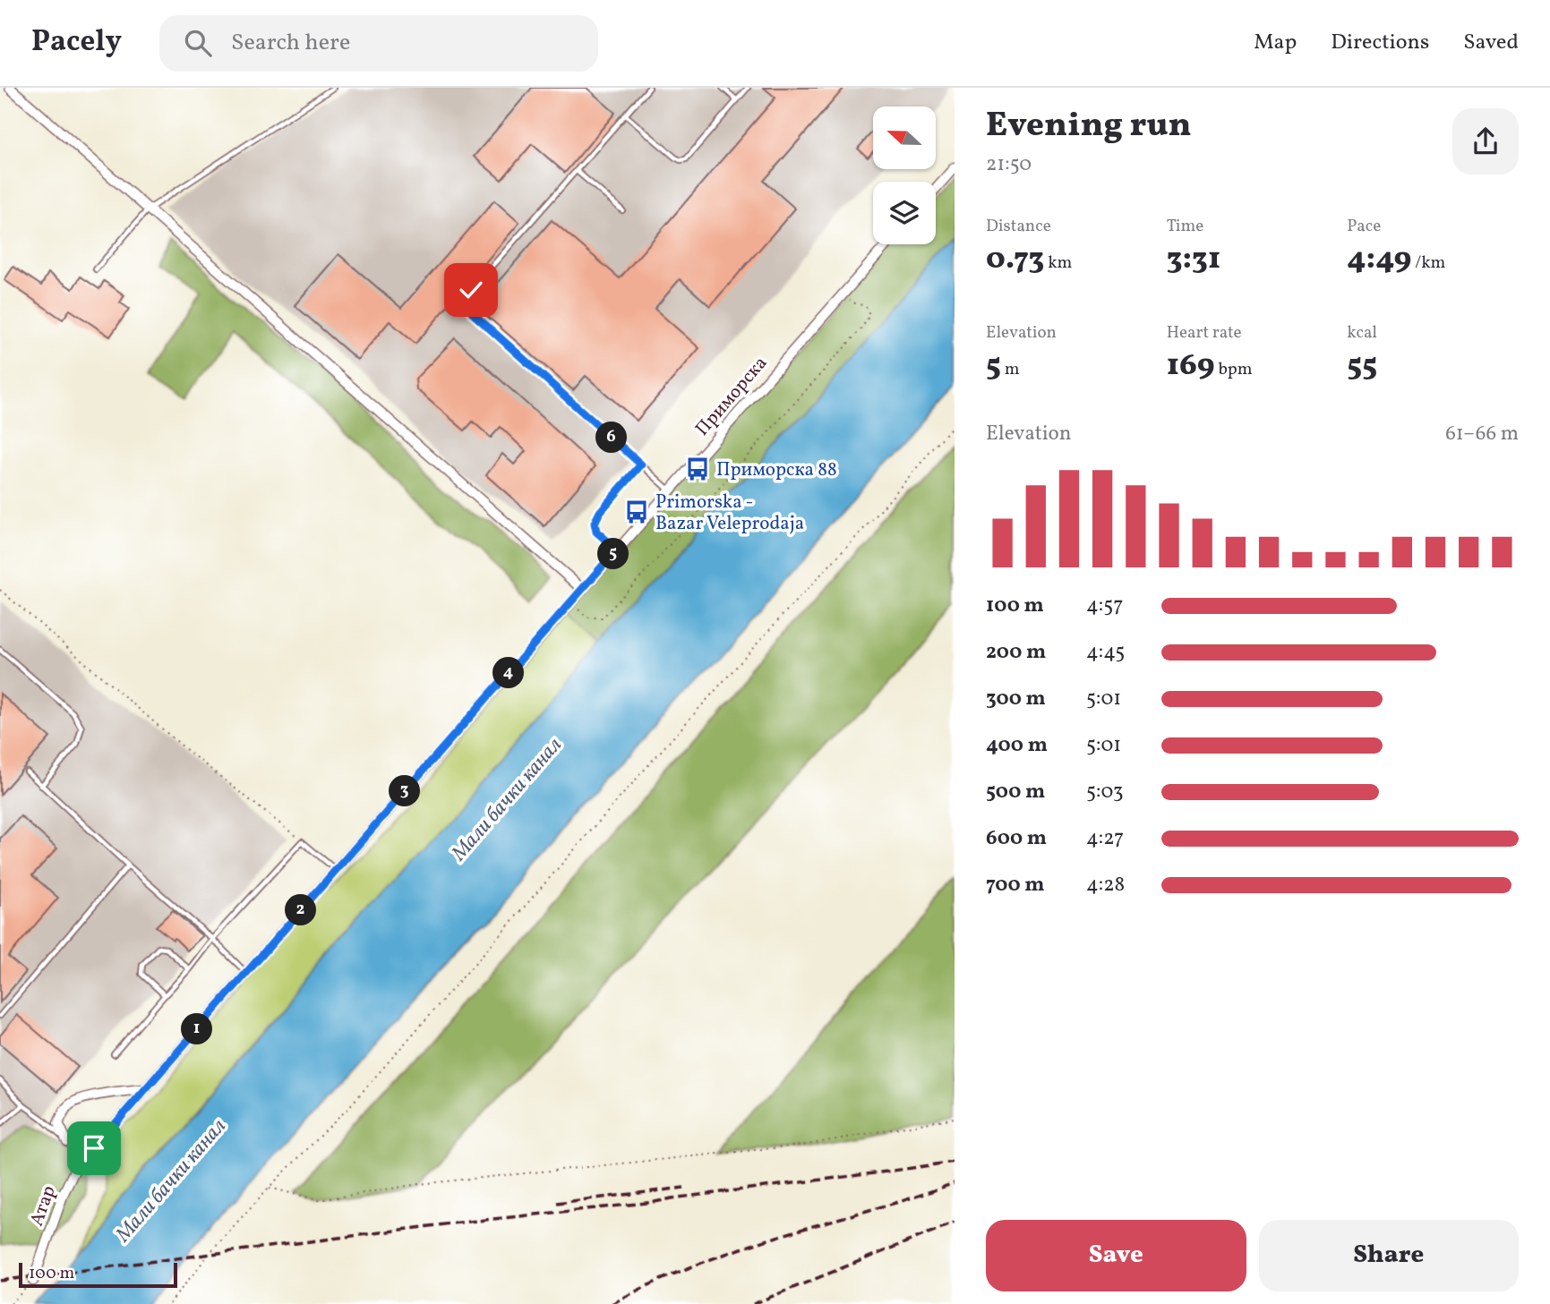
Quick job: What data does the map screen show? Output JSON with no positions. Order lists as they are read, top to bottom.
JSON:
{
  "streets": {
    "street": ["Приморска", "Атар"]
  },
  "crossings": [
    ["Приморска", "Атар"]
  ],
  "water": ["Мали бачки канал"],
  "places": {
    "bus stop": ["Приморска 88", "Primorska - Bazar Veleprodaja"]
  },
  "scale_bar": "100 m",
  "north": "left",
  "page": {
    "header": "Pacely",
    "search": "Search here",
    "nav": ["Map", "Directions", "Saved"],
    "heading": ["Evening run", "21:50"],
    "stats": [
      ["Distance", "0.73 km"],
      ["Time", "3:31"],
      ["Pace", "4:49 /km"],
      ["Elevation", "5 m"],
      ["Heart rate", "169 bpm"],
      ["kcal", "55"]
    ],
    "chart": ["Elevation", "61–66 m"],
    "pins": [
      "6",
      "5",
      "4",
      "3",
      "2",
      "1"
    ],
    "list": [
      {
        "name": "100 m",
        "note": "4:57"
      },
      {
        "name": "200 m",
        "note": "4:45"
      },
      {
        "name": "300 m",
        "note": "5:01"
      },
      {
        "name": "400 m",
        "note": "5:01"
      },
      {
        "name": "500 m",
        "note": "5:03"
      },
      {
        "name": "600 m",
        "note": "4:27"
      },
      {
        "name": "700 m",
        "note": "4:28"
      }
    ],
    "buttons": ["Save", "Share"],
    "scale": "100 m"
  }
}
